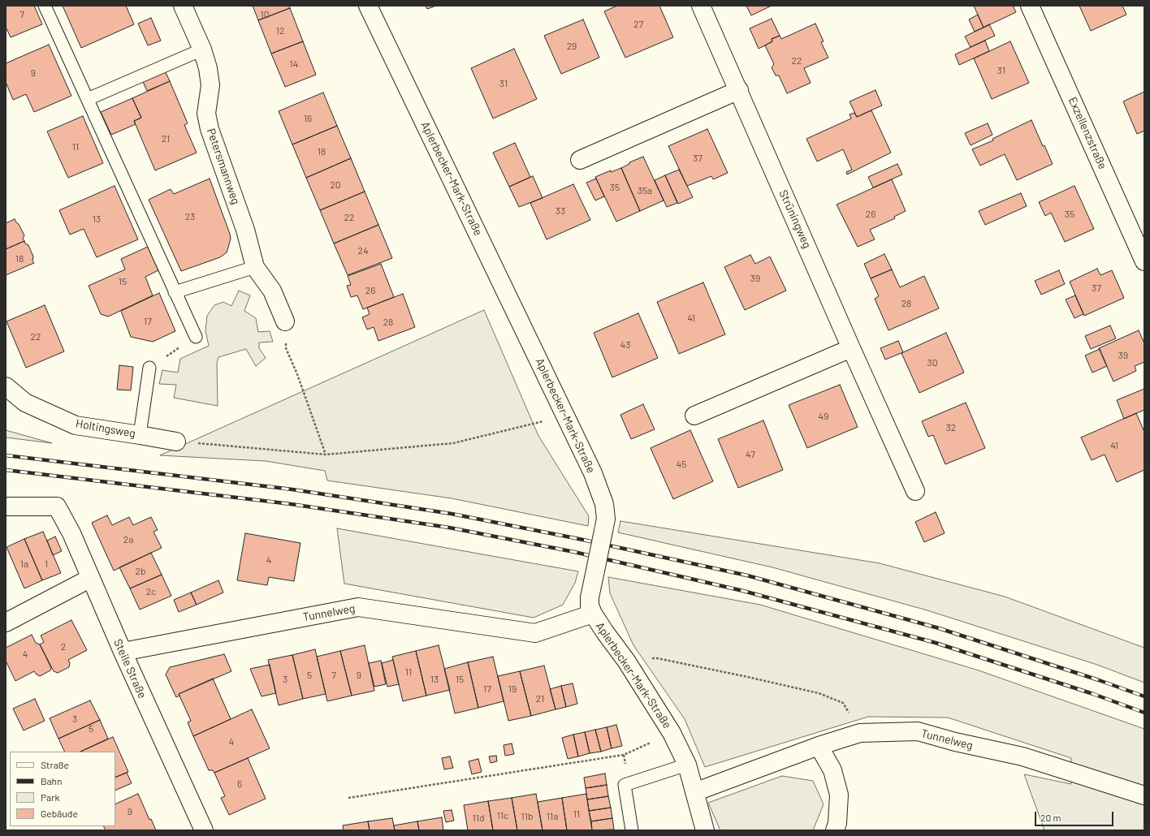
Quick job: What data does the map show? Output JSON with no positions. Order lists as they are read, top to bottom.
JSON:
{
  "streets": {
    "street": [
      "Exzellenzstraße",
      "Petersmannweg",
      "Aplerbecker-Mark-Straße",
      "Strüningweg",
      "Holtingsweg",
      "Tunnelweg",
      "Steile Straße"
    ]
  },
  "crossings": [
    ["Aplerbecker-Mark-Straße", "Tunnelweg"],
    ["Tunnelweg", "Steile Straße"]
  ],
  "house_numbers": [
    "7",
    "10",
    "27",
    "12",
    "29",
    "22",
    "14",
    "31",
    "9",
    "31",
    "16",
    "21",
    "11",
    "18",
    "37",
    "20",
    "35",
    "35a",
    "33",
    "26",
    "35",
    "23",
    "22",
    "13",
    "24",
    "18",
    "39",
    "15",
    "37",
    "26",
    "28",
    "41",
    "17",
    "28",
    "22",
    "43",
    "39",
    "30",
    "49",
    "32",
    "41",
    "47",
    "45",
    "2a",
    "4",
    "1a",
    "1",
    "2b",
    "2c",
    "2",
    "4",
    "11",
    "5",
    "7",
    "9",
    "3",
    "13",
    "15",
    "17",
    "19",
    "21",
    "3",
    "5",
    "4",
    "6",
    "9",
    "11",
    "11c",
    "11b",
    "11a",
    "11d"
  ],
  "legend": [
    "Straße",
    "Bahn",
    "Park",
    "Gebäude"
  ],
  "scale_bar": "20 m"
}
